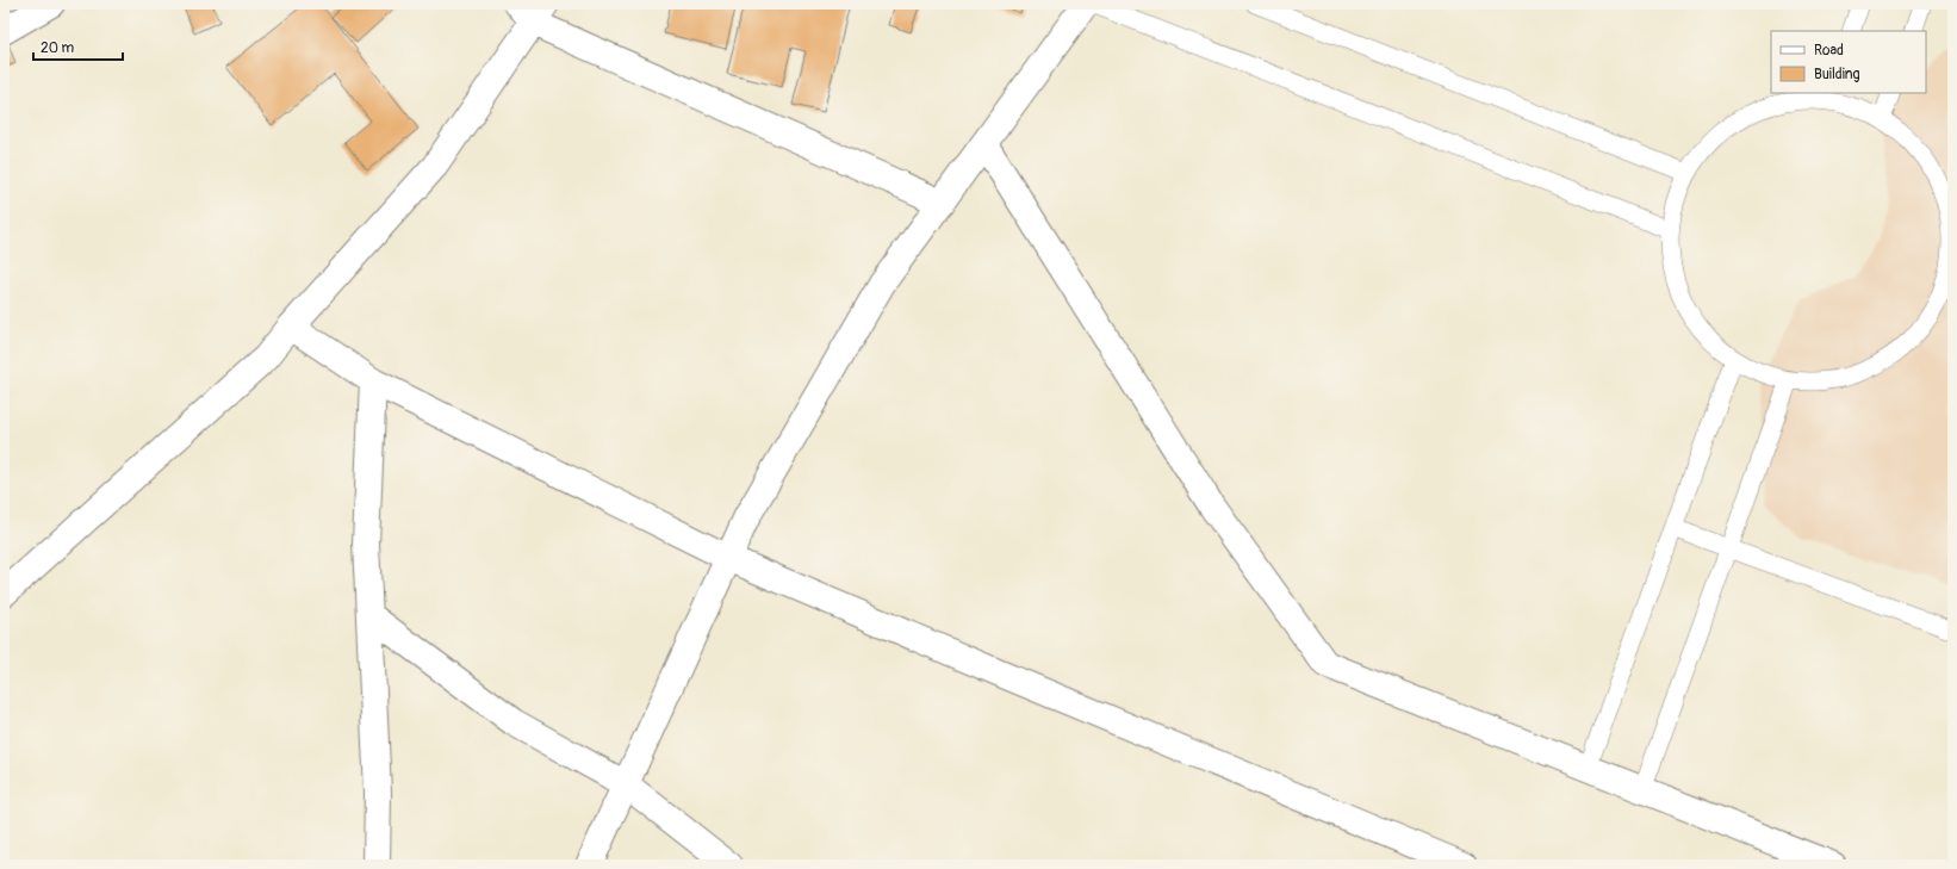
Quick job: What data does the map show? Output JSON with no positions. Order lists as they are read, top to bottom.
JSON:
{
  "legend": ["Road", "Building"],
  "scale_bar": "20 m"
}
